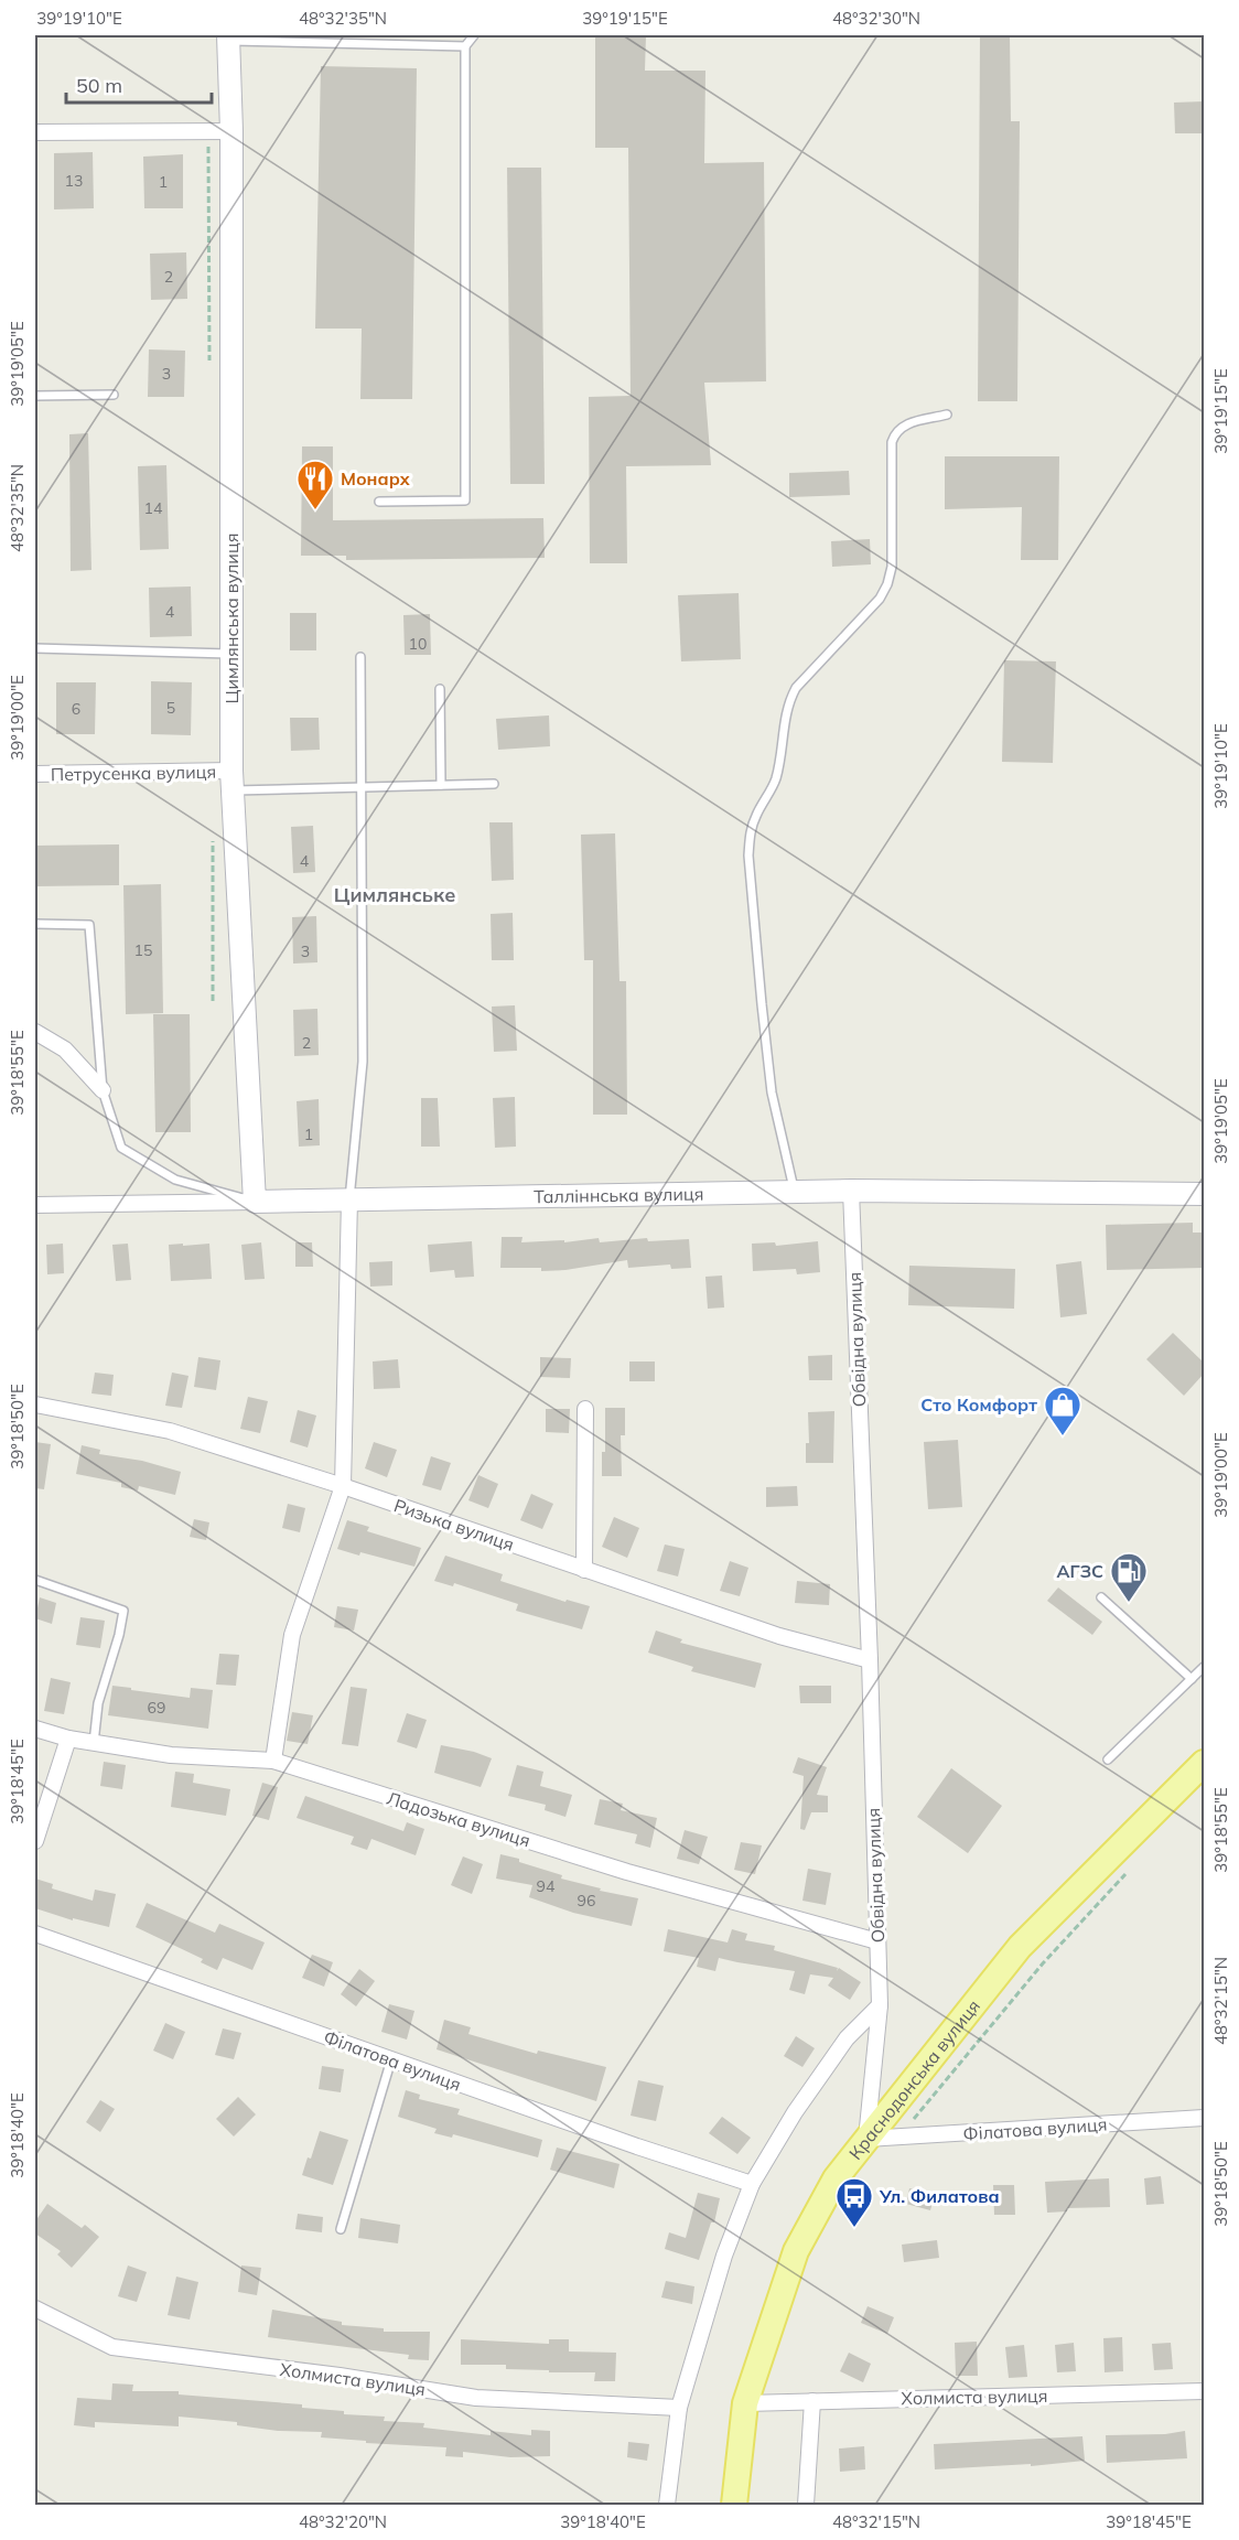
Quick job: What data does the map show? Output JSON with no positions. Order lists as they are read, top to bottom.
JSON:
{
  "streets": {
    "main road": ["Краснодонська вулиця"],
    "street": [
      "Цимлянська вулиця",
      "Петрусенка вулиця",
      "Талліннська вулиця",
      "Обвідна вулиця",
      "Ризька вулиця",
      "Ладозька вулиця",
      "Філатова вулиця",
      "Холмиста вулиця"
    ]
  },
  "crossings": [
    ["Цимлянська вулиця", "Петрусенка вулиця"],
    ["Цимлянська вулиця", "Талліннська вулиця"],
    ["Талліннська вулиця", "Обвідна вулиця"],
    ["Обвідна вулиця", "Ризька вулиця"],
    ["Обвідна вулиця", "Ладозька вулиця"],
    ["Обвідна вулиця", "Філатова вулиця"],
    ["Обвідна вулиця", "Краснодонська вулиця"],
    ["Філатова вулиця", "Краснодонська вулиця"],
    ["Краснодонська вулиця", "Холмиста вулиця"]
  ],
  "districts": ["Цимлянське"],
  "places": {
    "restaurant": ["Монарх"],
    "shop": ["Сто Комфорт"],
    "fuel station": ["АГЗС"],
    "bus stop": ["Ул. Филатова"]
  },
  "house_numbers": [
    "13",
    "1",
    "2",
    "3",
    "14",
    "4",
    "10",
    "5",
    "6",
    "4",
    "15",
    "3",
    "2",
    "1",
    "69",
    "94",
    "96"
  ],
  "scale_bar": "50 m",
  "coordinates": [
    "39°19'10\"E",
    "48°32'35\"N",
    "39°19'15\"E",
    "48°32'30\"N",
    "39°19'05\"E",
    "39°19'00\"E",
    "39°18'55\"E",
    "39°18'50\"E",
    "39°18'45\"E",
    "48°32'15\"N",
    "39°18'40\"E",
    "48°32'20\"N"
  ]
}
